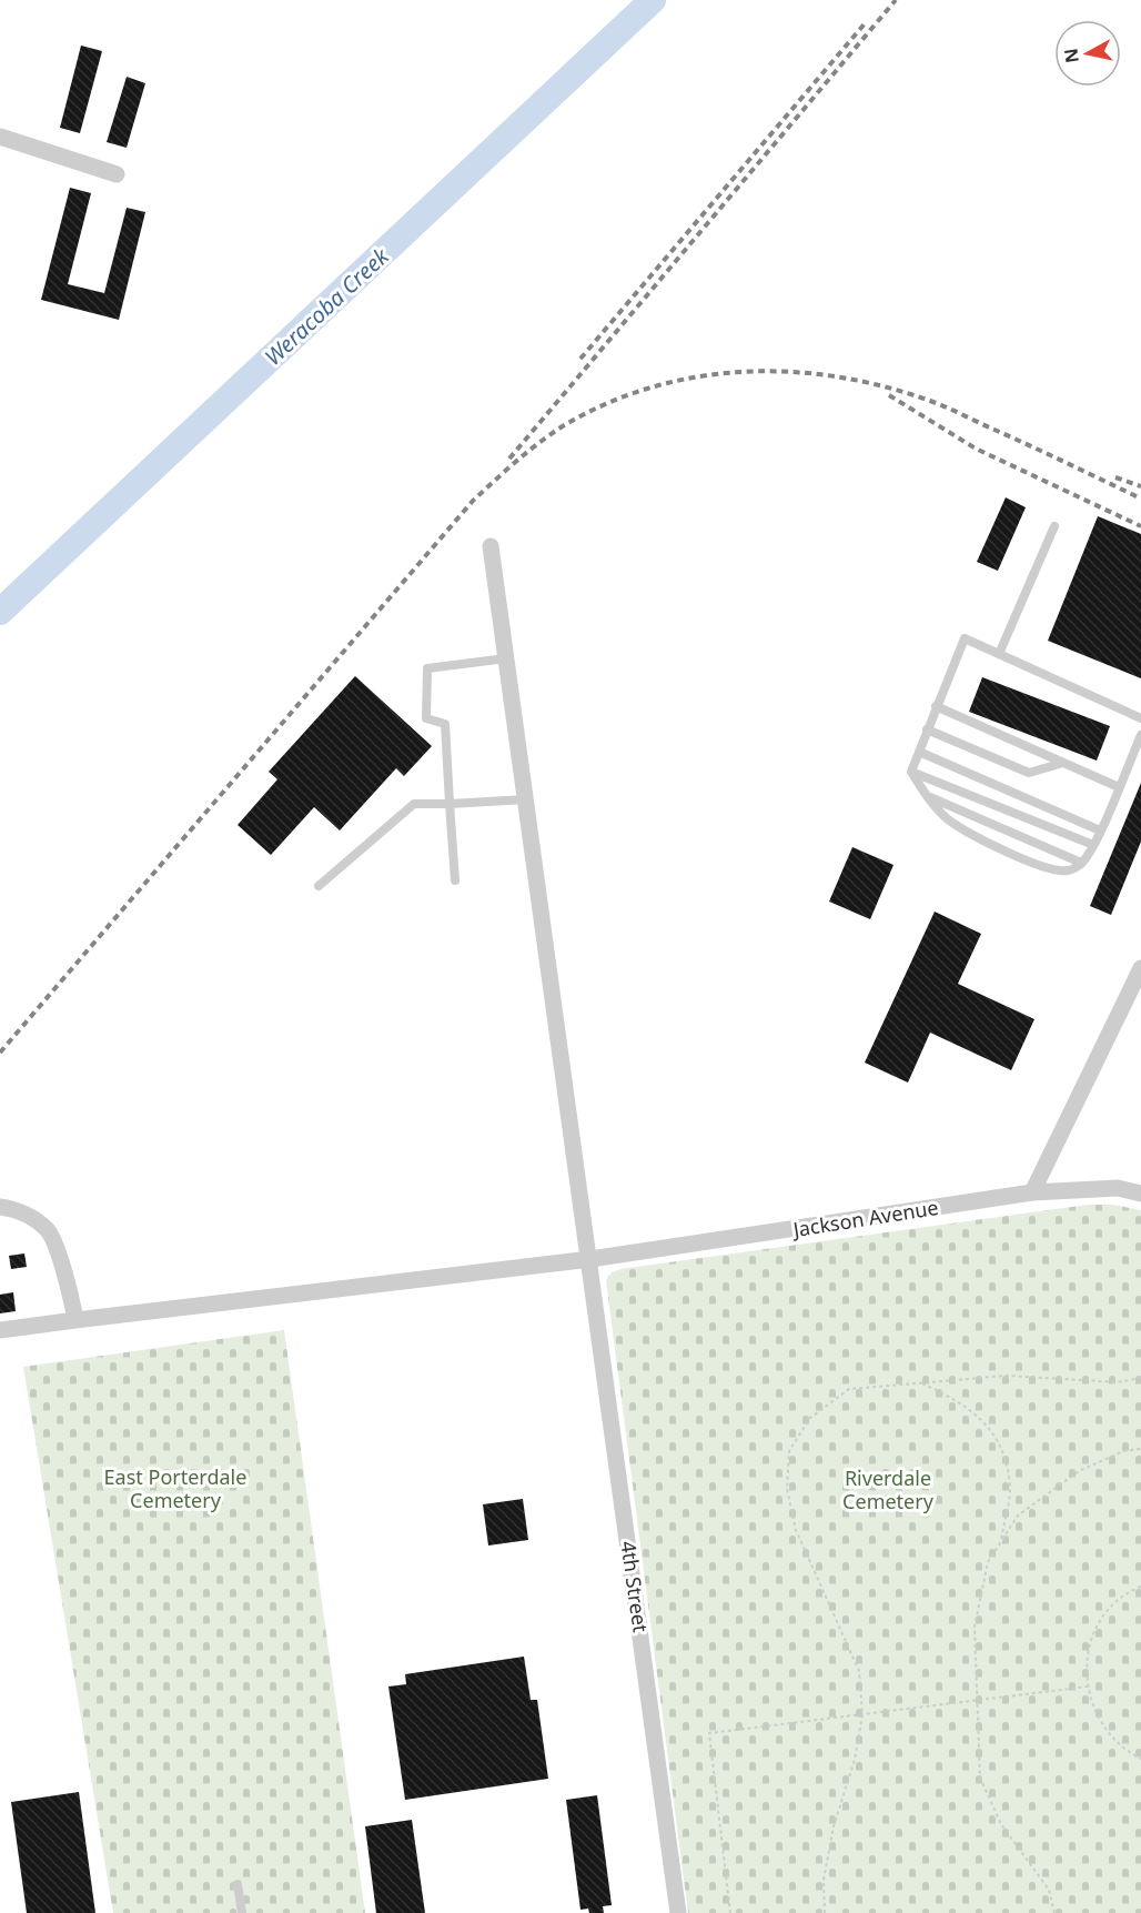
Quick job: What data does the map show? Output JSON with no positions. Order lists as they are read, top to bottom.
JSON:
{
  "streets": {
    "street": ["Jackson Avenue", "4th Street"]
  },
  "crossings": [
    ["Jackson Avenue", "4th Street"]
  ],
  "water": ["Weracoba Creek"],
  "parks": ["East Porterdale Cemetery", "Riverdale Cemetery"],
  "north": "left"
}
